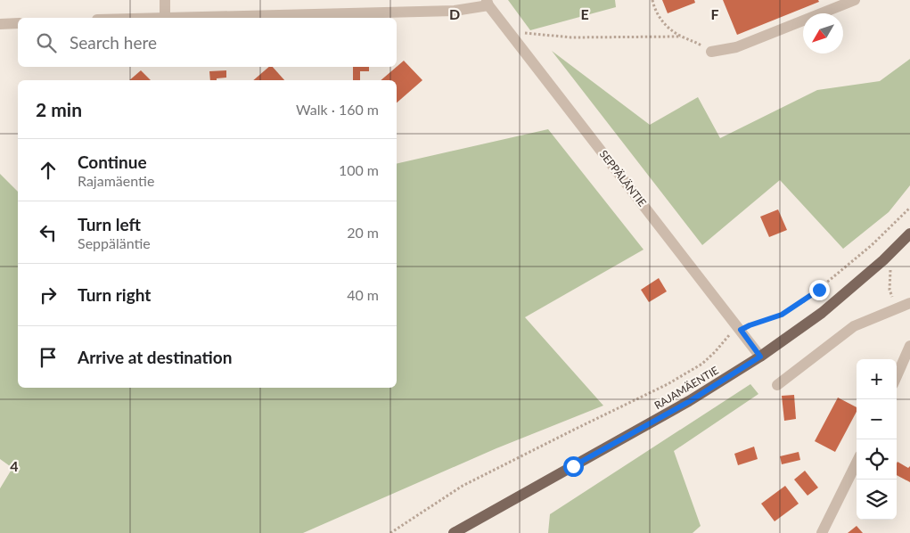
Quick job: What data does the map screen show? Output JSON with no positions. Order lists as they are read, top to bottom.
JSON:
{
  "streets": {
    "main road": ["RAJAMÄENTIE"],
    "street": ["SEPPÄLÄNTIE"]
  },
  "crossings": [
    ["SEPPÄLÄNTIE", "RAJAMÄENTIE"]
  ],
  "north": "bottom left",
  "page": {
    "search": "Search here",
    "heading": ["2 min", "Walk · 160 m"],
    "list": [
      ["Continue", "Rajamäentie", "100 m"],
      ["Turn left", "Seppäläntie", "20 m"],
      ["Turn right", "40 m"],
      "Arrive at destination"
    ],
    "map_buttons": ["+", "−"]
  },
  "grid": {
    "columns": ["D", "E", "F"],
    "rows": ["4"]
  }
}
